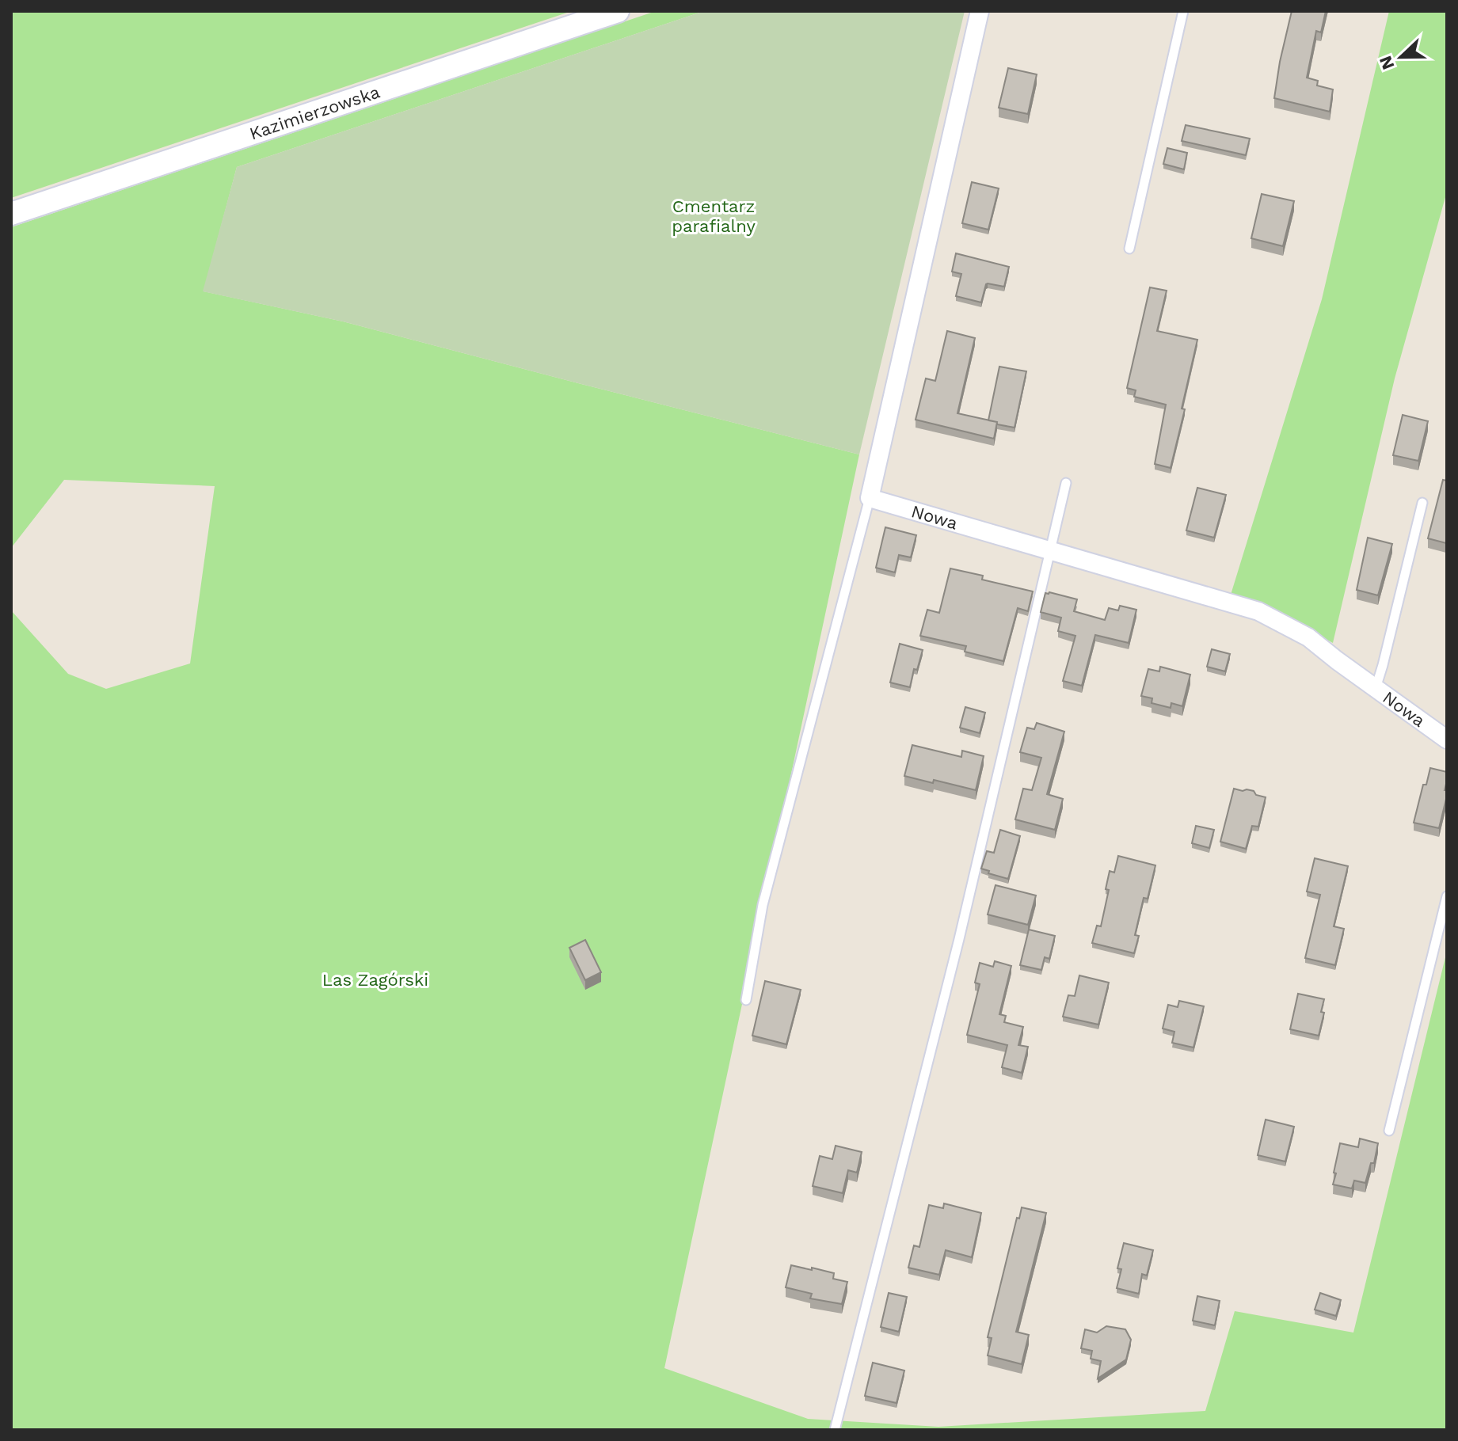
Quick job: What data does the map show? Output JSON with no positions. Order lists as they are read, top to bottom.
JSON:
{
  "streets": {
    "street": ["Kazimierzowska", "Nowa"]
  },
  "parks": ["Cmentarz parafialny", "Las Zagórski"],
  "north": "left"
}
